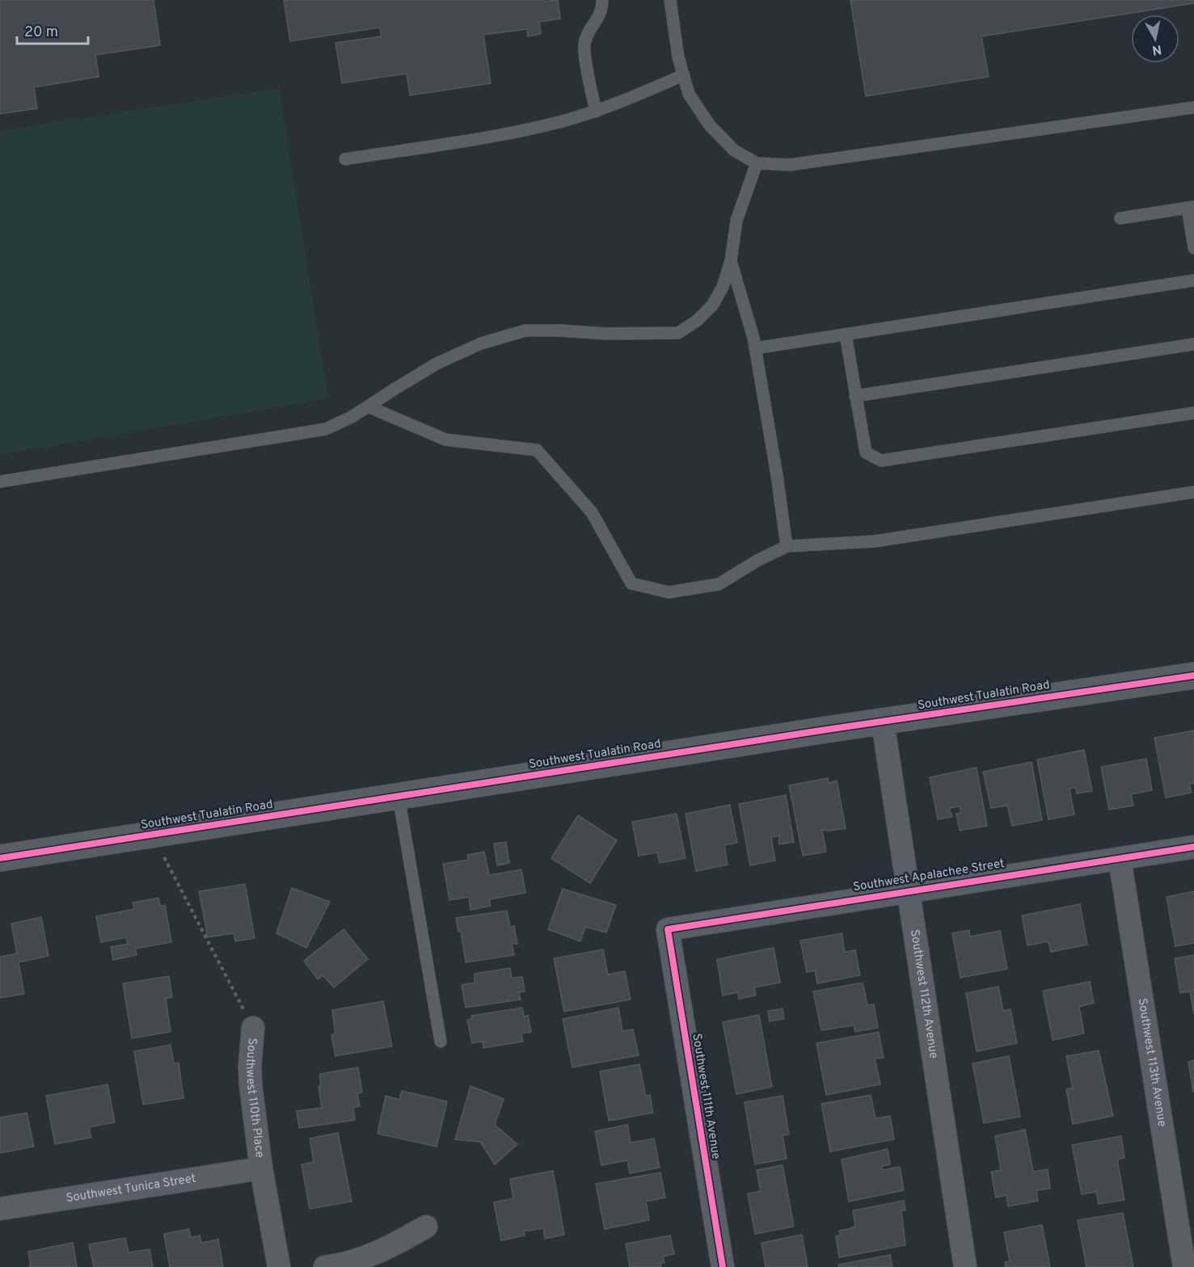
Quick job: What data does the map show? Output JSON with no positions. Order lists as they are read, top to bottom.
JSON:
{
  "streets": {
    "main road": ["Southwest Tualatin Road"],
    "street": [
      "Southwest Apalachee Street",
      "Southwest 112th Avenue",
      "Southwest 113th Avenue",
      "Southwest 111th Avenue",
      "Southwest 110th Place",
      "Southwest Tunica Street"
    ]
  },
  "crossings": [
    ["Southwest Tualatin Road", "Southwest 112th Avenue"],
    ["Southwest Apalachee Street", "Southwest 112th Avenue"],
    ["Southwest Apalachee Street", "Southwest 113th Avenue"],
    ["Southwest Apalachee Street", "Southwest 111th Avenue"],
    ["Southwest 110th Place", "Southwest Tunica Street"]
  ],
  "scale_bar": "20 m",
  "north": "bottom"
}
